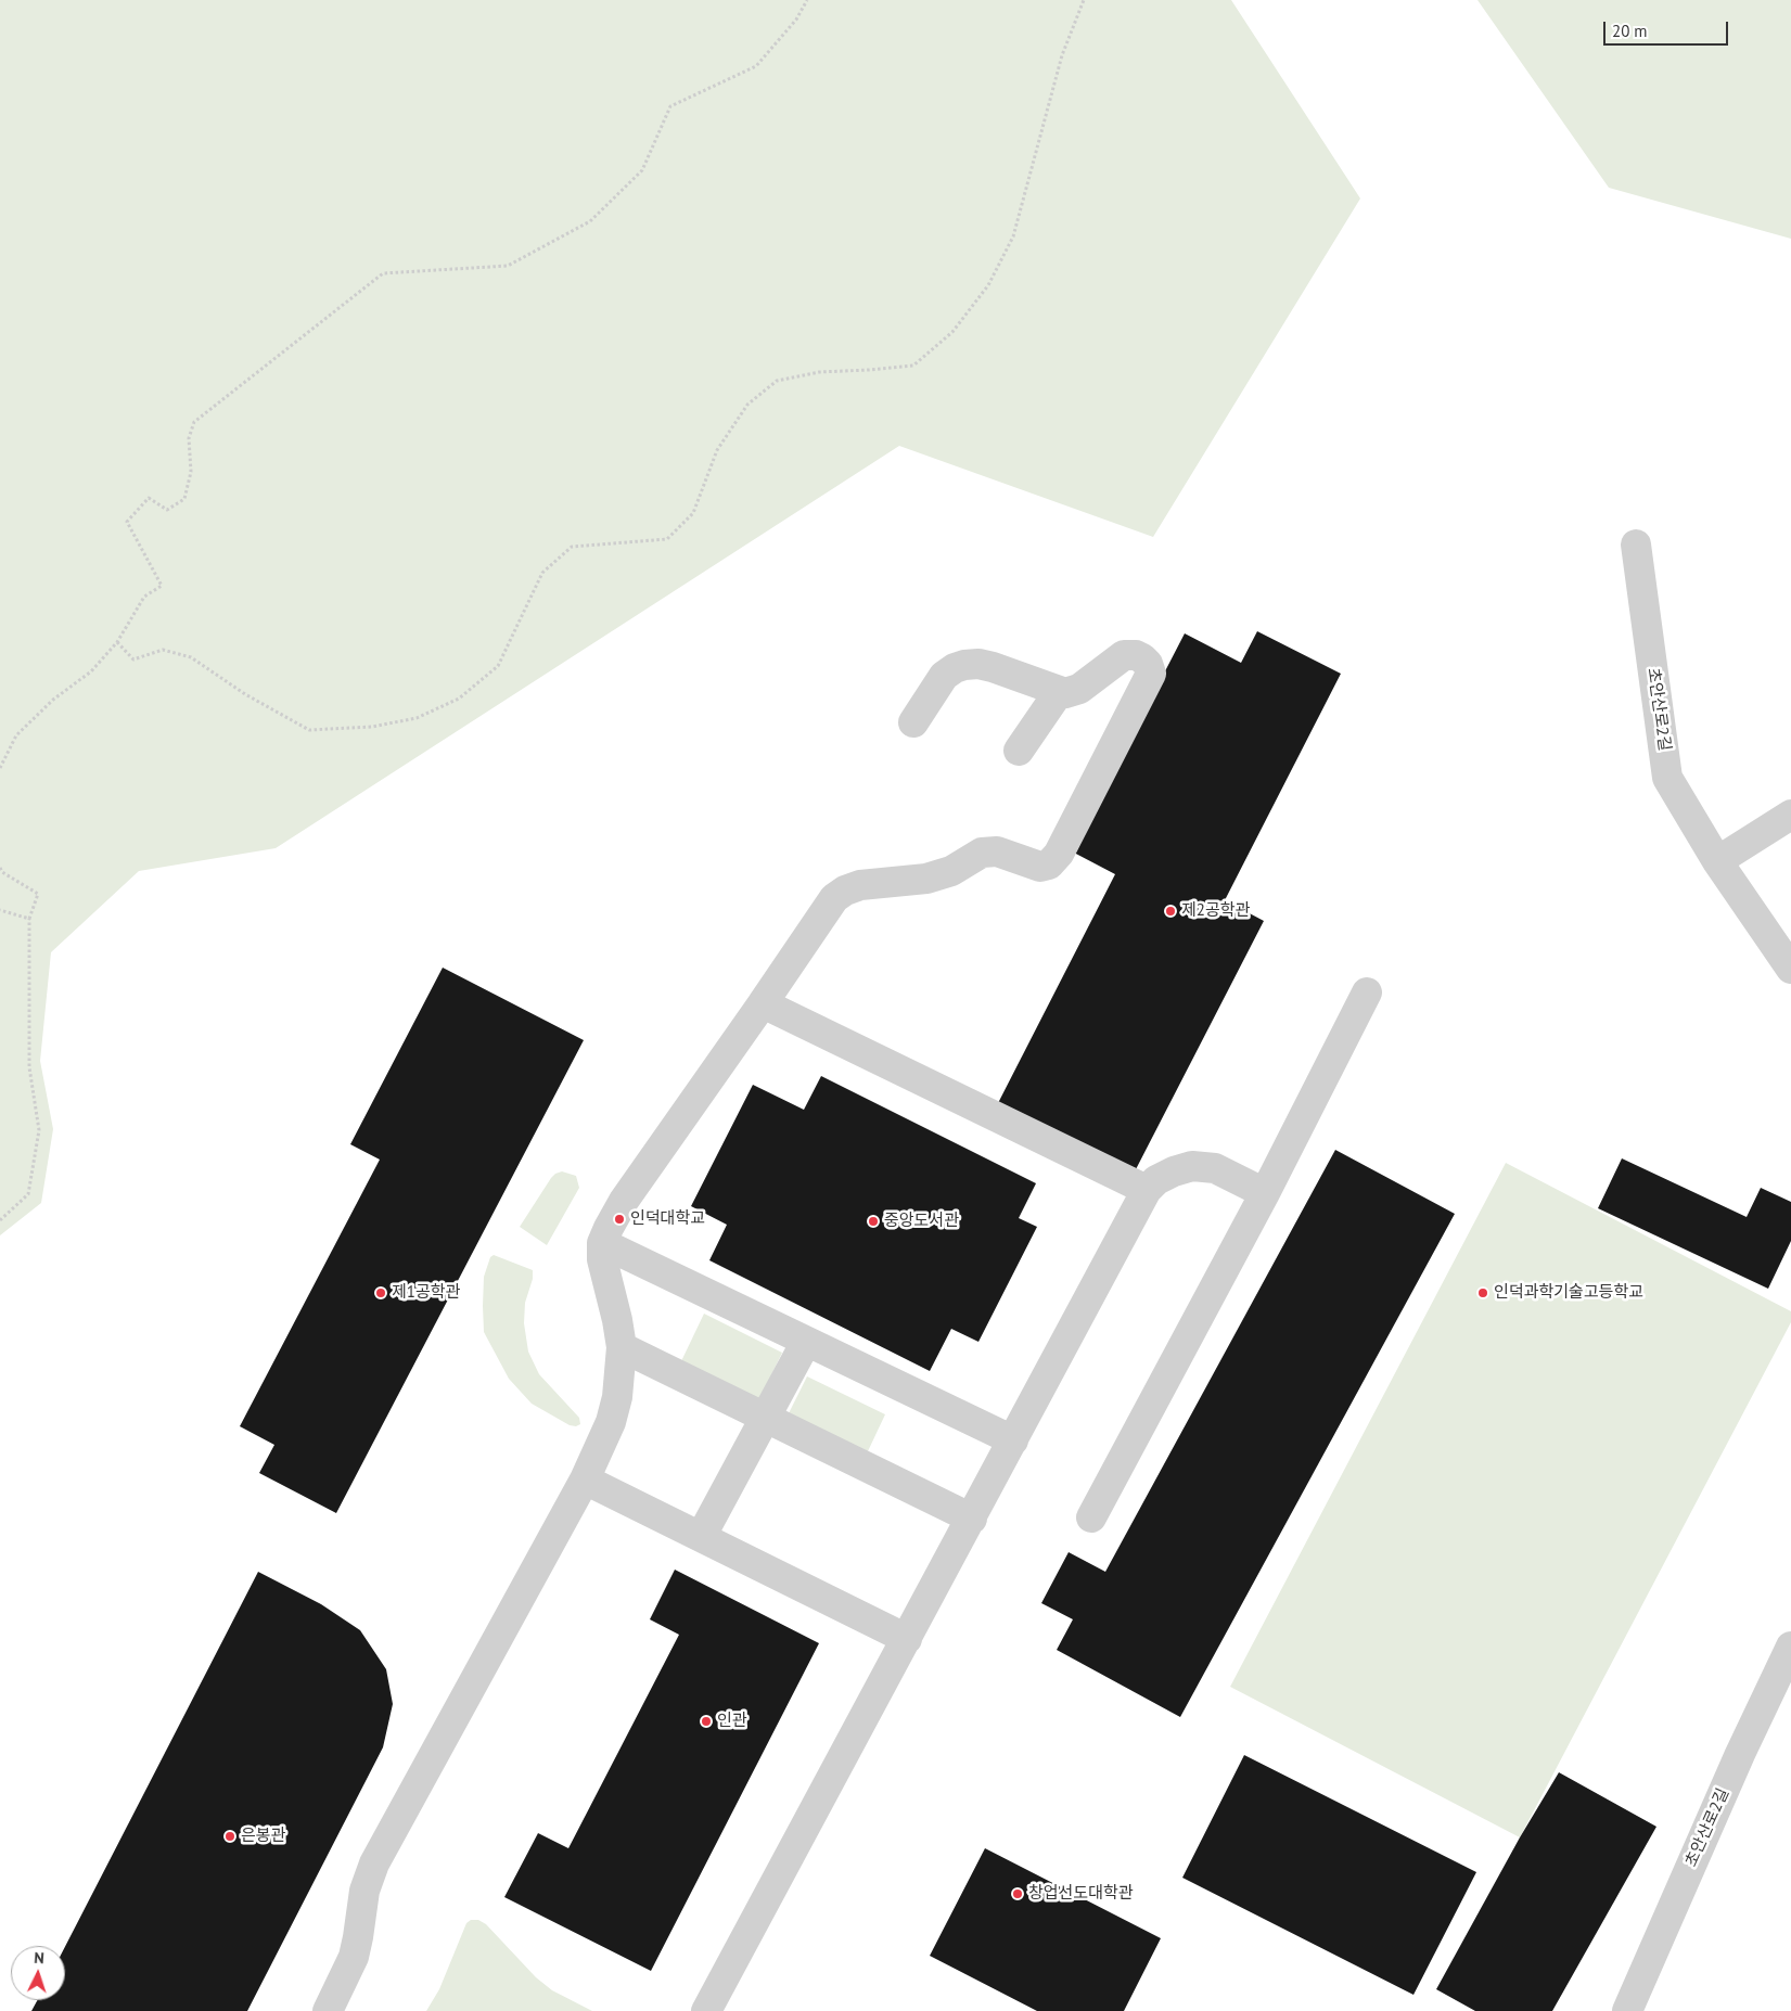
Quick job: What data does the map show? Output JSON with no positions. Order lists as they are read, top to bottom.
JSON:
{
  "streets": {
    "street": ["초안산로2길"]
  },
  "places": [
    "제2공학관",
    "인덕대학교",
    "중앙도서관",
    "제1공학관",
    "인덕과학기술고등학교",
    "인관",
    "은봉관",
    "창업선도대학관"
  ],
  "scale_bar": "20 m",
  "north": "top"
}
